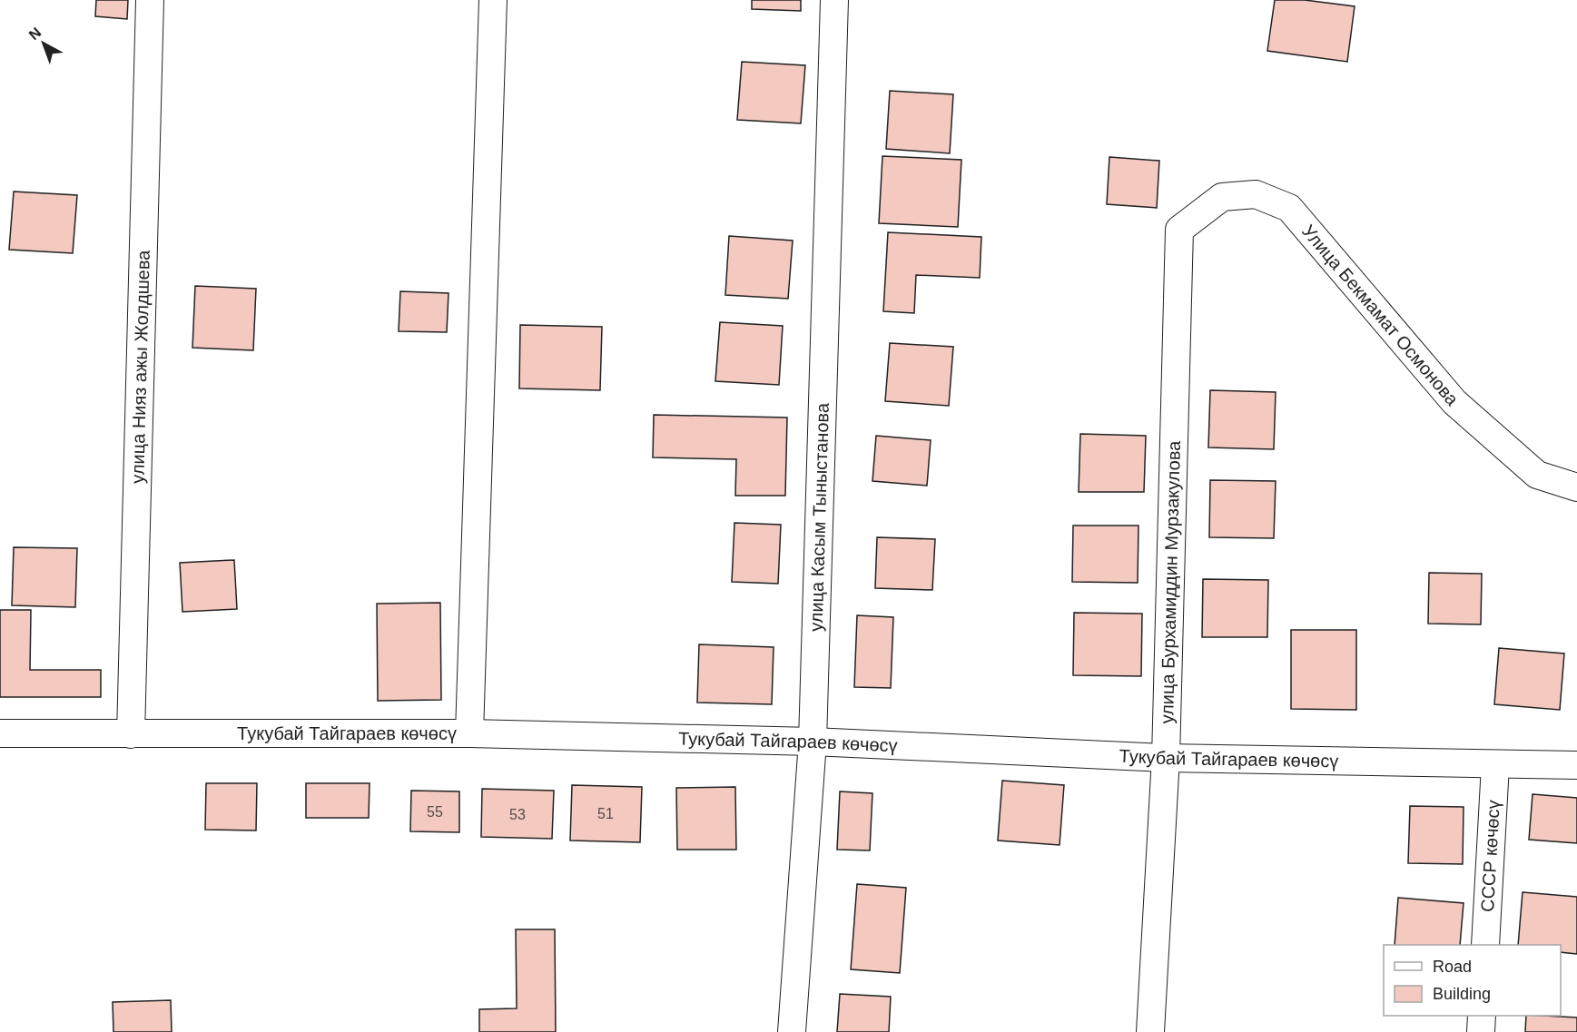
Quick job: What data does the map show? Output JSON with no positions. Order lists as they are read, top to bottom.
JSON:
{
  "streets": {
    "street": [
      "Улица Бекмамат Осмонова",
      "улица Нияз ажы Жолдшева",
      "улица Касым Тыныстанова",
      "улица Бурхамиддин Мурзакулова",
      "Тукубай Тайгараев көчөсү",
      "СССР көчөсү"
    ]
  },
  "crossings": [
    ["Улица Бекмамат Осмонова", "улица Бурхамиддин Мурзакулова"],
    ["улица Нияз ажы Жолдшева", "Тукубай Тайгараев көчөсү"],
    ["улица Касым Тыныстанова", "Тукубай Тайгараев көчөсү"],
    ["улица Бурхамиддин Мурзакулова", "Тукубай Тайгараев көчөсү"],
    ["Тукубай Тайгараев көчөсү", "СССР көчөсү"]
  ],
  "house_numbers": ["55", "51", "53"],
  "legend": ["Road", "Building"],
  "north": "top left"
}
